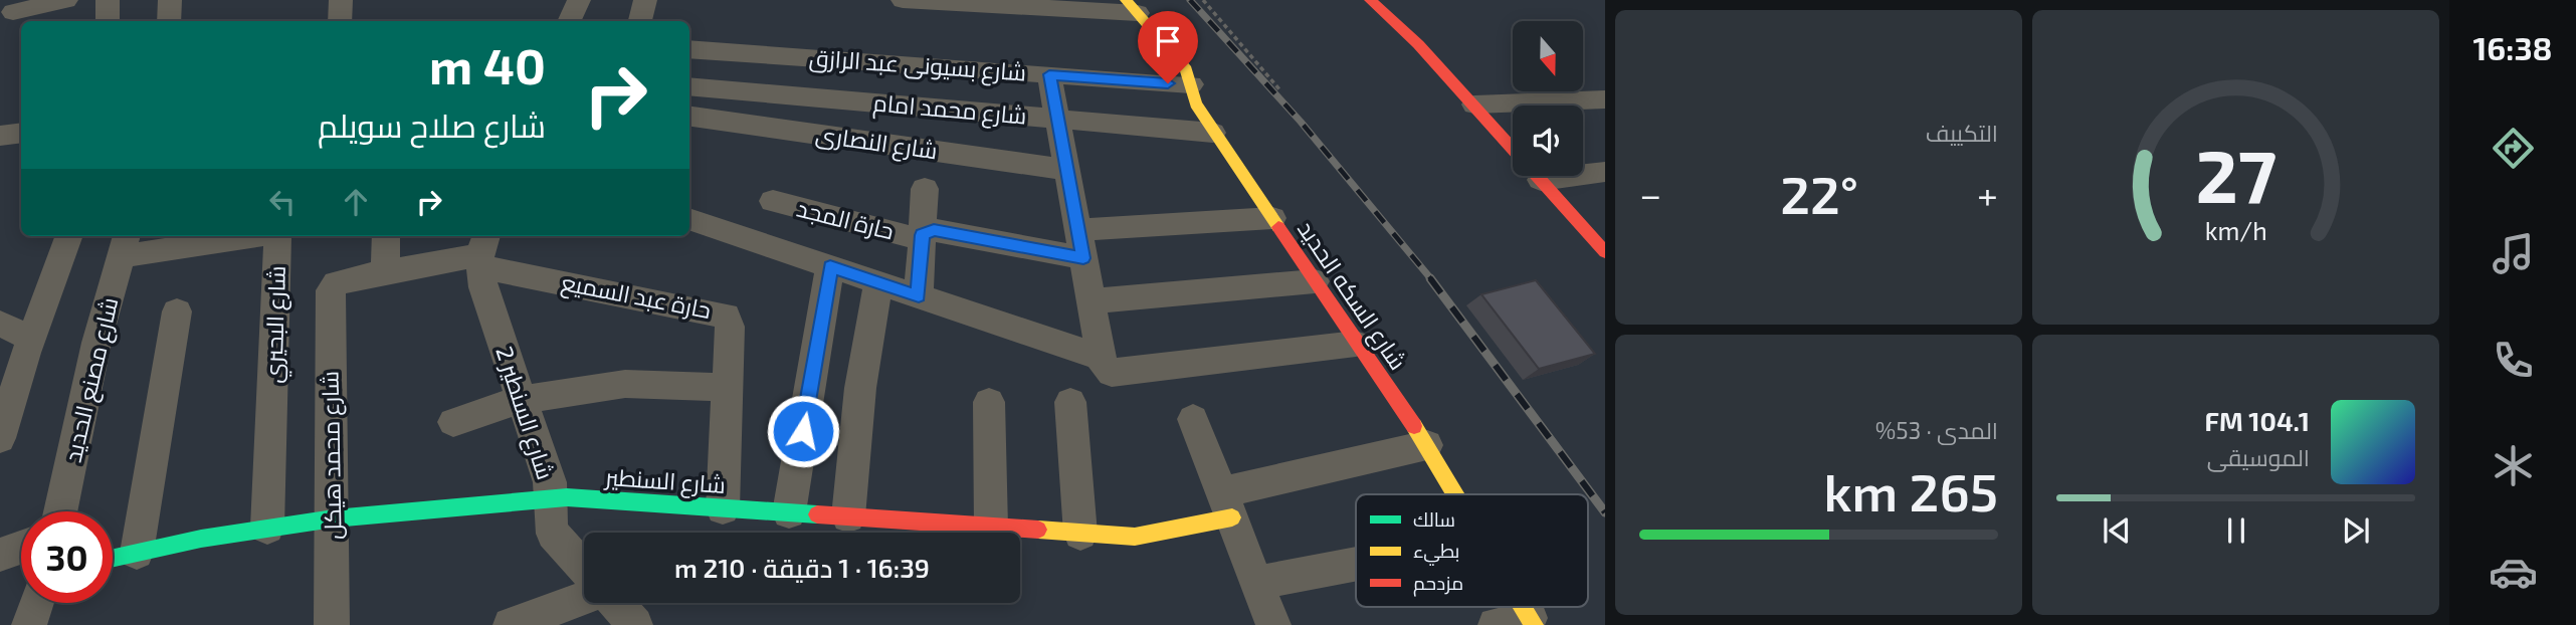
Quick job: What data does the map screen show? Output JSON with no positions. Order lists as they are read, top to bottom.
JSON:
{
  "streets": {
    "street": [
      "شارع بسيونى عبد الرازق",
      "شارع محمد امام",
      "شارع النصارى",
      "حارة المجد",
      "شارع السكه الحديد",
      "حارة عبد السميع",
      "شارع البحيري",
      "شارع مصنع الحديد",
      "شارع السنطير 2",
      "شارع محمد هيكل",
      "شارع السنطير"
    ]
  },
  "crossings": [
    ["شارع بسيونى عبد الرازق", "شارع السكه الحديد"],
    ["شارع محمد امام", "شارع السكه الحديد"],
    ["حارة عبد السميع", "شارع السنطير 2"],
    ["حارة عبد السميع", "شارع السنطير"],
    ["شارع البحيري", "شارع مصنع الحديد"],
    ["شارع البحيري", "شارع السنطير"],
    ["شارع السنطير 2", "شارع السنطير"],
    ["شارع محمد هيكل", "شارع السنطير"]
  ],
  "legend": ["سالك", "بطيء", "مزدحم"],
  "north": "bottom",
  "page": {
    "tabs": "16:38",
    "tile": [
      "التكييف",
      ["المدى · 53%", "265 km"]
    ],
    "turn": ["40 m", "شارع صلاح سويلم"],
    "heat": ["−", "22°", "+"],
    "song": ["104.1 FM", "الموسيقى"],
    "limit": "30",
    "trip": "16:39 · 1 دقيقة · 210 m",
    "gauge": ["27", "km/h"]
  }
}
